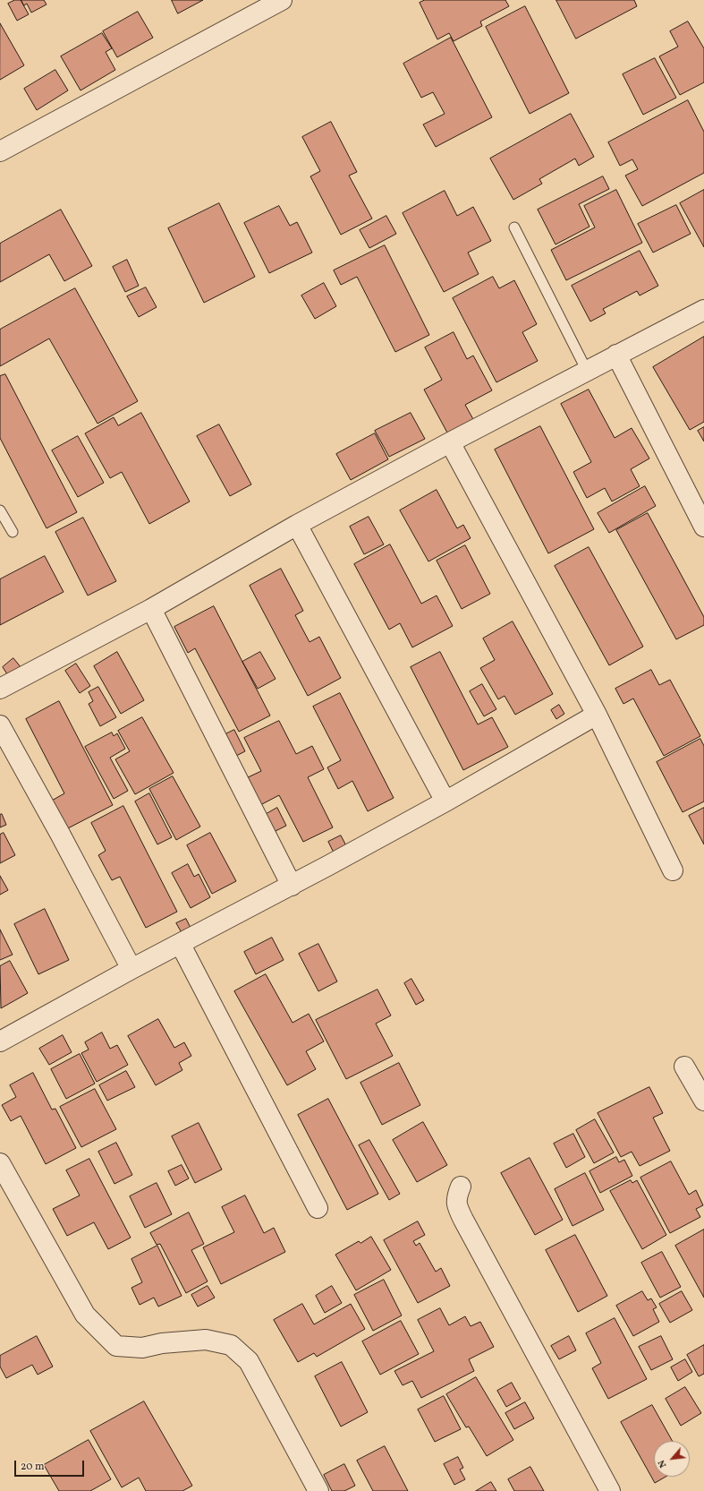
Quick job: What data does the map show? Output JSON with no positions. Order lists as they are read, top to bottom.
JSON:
{
  "scale_bar": "20 m",
  "north": "bottom left"
}
